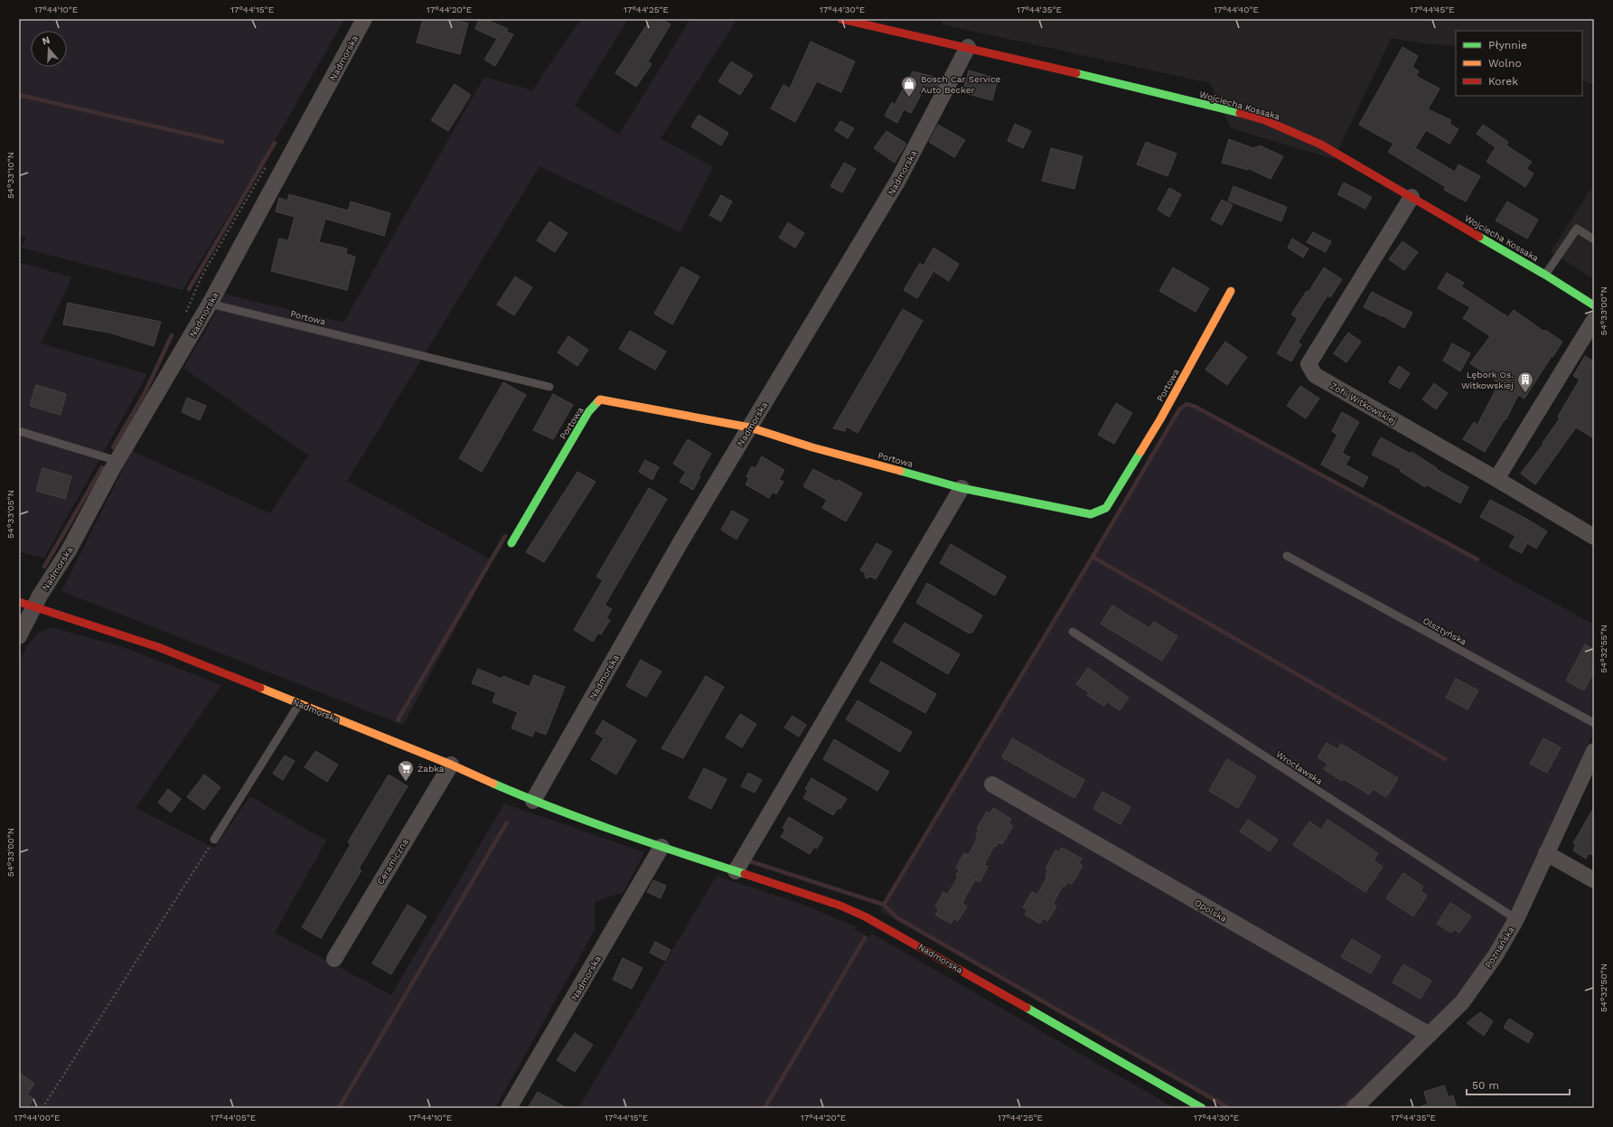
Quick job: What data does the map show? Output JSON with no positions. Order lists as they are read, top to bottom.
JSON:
{
  "streets": {
    "street": [
      "Nadmorska",
      "Wojciecha Kossaka",
      "Portowa",
      "Zofii Witkowskiej",
      "Ceramiczna",
      "Opolska",
      "Poznańska"
    ],
    "lane": ["Olsztyńska", "Wrocławska"]
  },
  "crossings": [
    ["Nadmorska", "Wojciecha Kossaka"],
    ["Nadmorska", "Portowa"],
    ["Nadmorska", "Ceramiczna"],
    ["Wojciecha Kossaka", "Zofii Witkowskiej"],
    ["Wrocławska", "Poznańska"],
    ["Opolska", "Poznańska"]
  ],
  "places": {
    "shop": ["Bosch Car Service Auto Becker"],
    "building": ["Lębork Os. Witkowskiej"],
    "supermarket": ["Żabka"]
  },
  "legend": ["Płynnie", "Wolno", "Korek"],
  "scale_bar": "50 m",
  "north": "top",
  "coordinates": [
    "17°44'10\"E",
    "17°44'15\"E",
    "17°44'20\"E",
    "17°44'25\"E",
    "17°44'30\"E",
    "17°44'35\"E",
    "17°44'40\"E",
    "17°44'45\"E",
    "54°33'10\"N",
    "54°33'00\"N",
    "54°33'05\"N",
    "54°32'55\"N",
    "54°32'50\"N",
    "17°44'00\"E",
    "17°44'05\"E"
  ]
}
